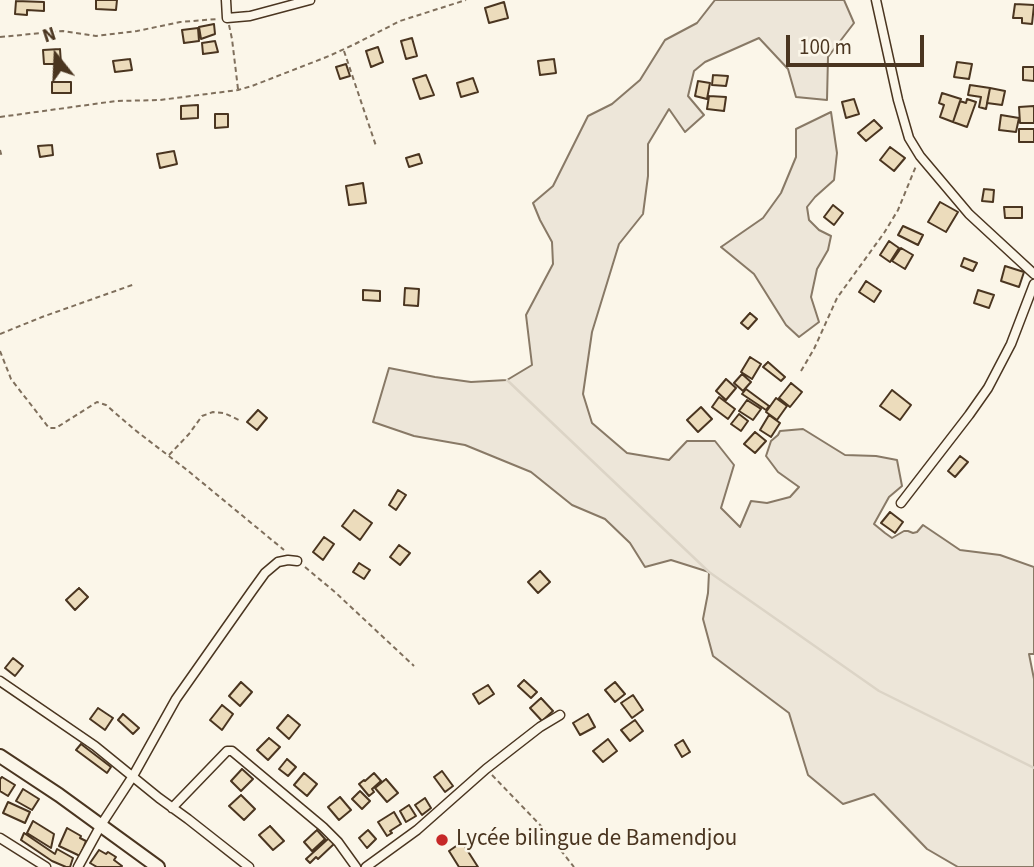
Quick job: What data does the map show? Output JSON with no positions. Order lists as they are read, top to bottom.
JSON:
{
  "places": ["Lycée bilingue de Bamendjou"],
  "scale_bar": "100 m",
  "north": "top"
}
